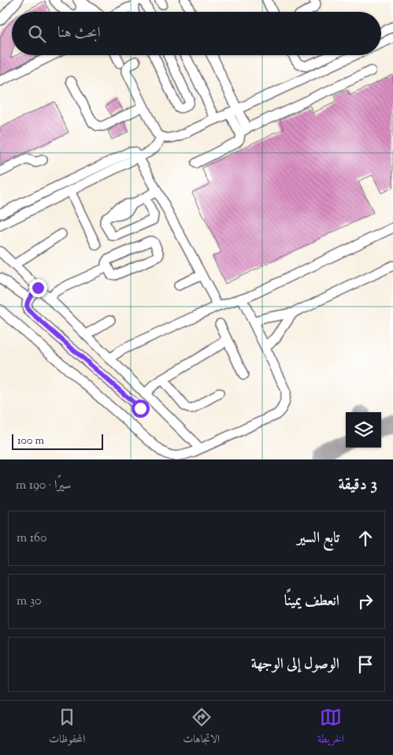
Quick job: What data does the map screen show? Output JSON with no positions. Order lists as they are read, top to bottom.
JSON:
{
  "scale_bar": "100 m",
  "page": {
    "search": "ابحث هنا",
    "scale": "100 m",
    "heading": ["3 دقيقة", "سيرًا · 190 m"],
    "list": [
      ["تابع السير", "160 m"],
      ["انعطف يمينًا", "30 m"],
      "الوصول إلى الوجهة"
    ],
    "nav": ["الخريطة", "الاتجاهات", "المحفوظات"]
  }
}
